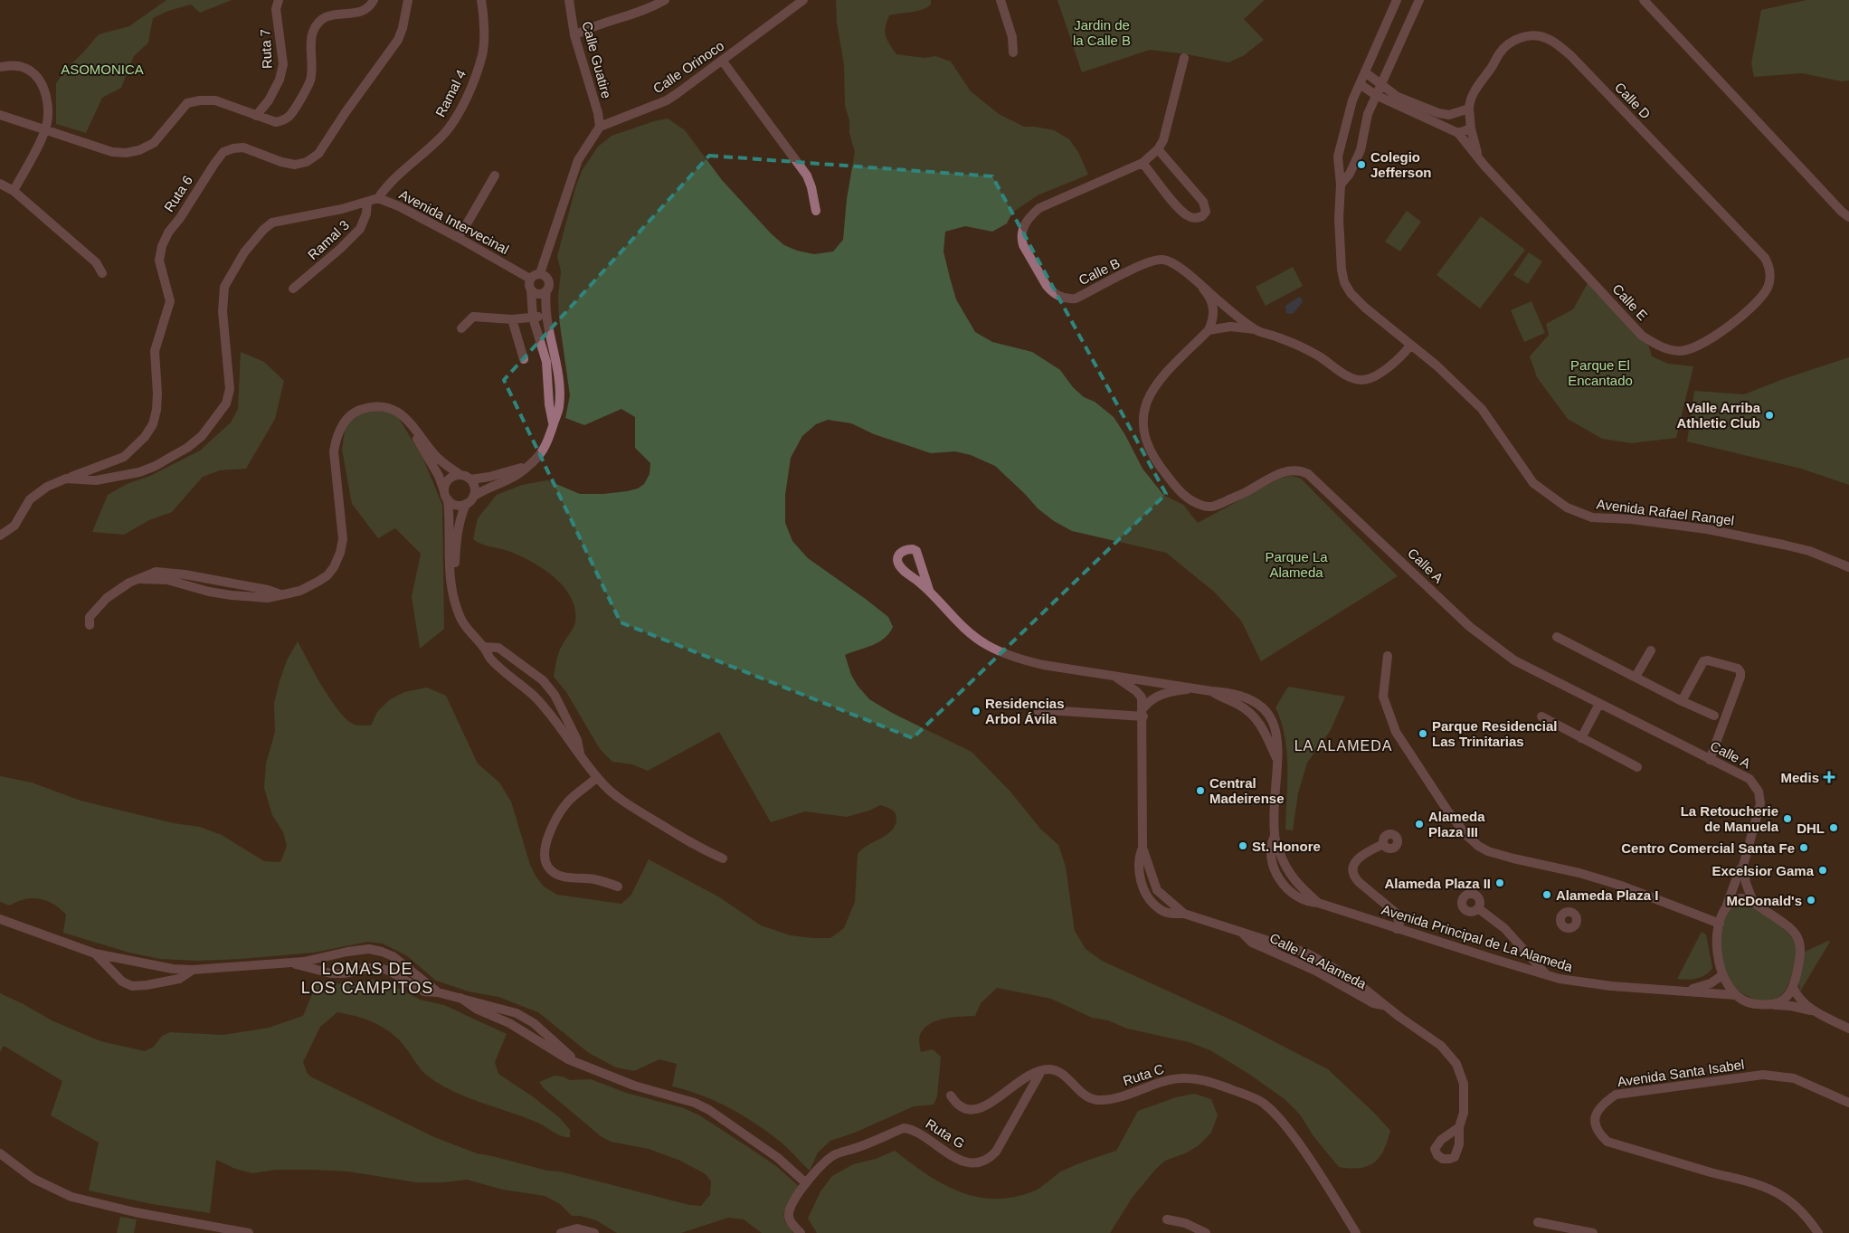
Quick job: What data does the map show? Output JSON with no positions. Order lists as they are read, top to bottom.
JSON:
{
  "streets": {
    "street": [
      "Ruta 7",
      "Calle Guatire",
      "Calle Orinoco",
      "Ramal 4",
      "Calle D",
      "Ruta 6",
      "Avenida Intervecinal",
      "Ramal 3",
      "Calle B",
      "Calle E",
      "Avenida Rafael Rangel",
      "Calle A",
      "Avenida Principal de La Alameda",
      "Calle La Alameda",
      "Avenida Santa Isabel",
      "Ruta C",
      "Ruta G"
    ]
  },
  "crossings": [
    ["Calle Guatire", "Calle Orinoco"],
    ["Ramal 4", "Avenida Intervecinal"],
    ["Calle D", "Calle E"],
    ["Ruta 6", "Avenida Intervecinal"],
    ["Avenida Intervecinal", "Ramal 3"],
    ["Calle B", "Avenida Rafael Rangel"],
    ["Calle A", "Avenida Principal de La Alameda"],
    ["Avenida Principal de La Alameda", "Calle La Alameda"],
    ["Ruta C", "Ruta G"]
  ],
  "districts": ["LA ALAMEDA", "LOMAS DE LOS CAMPITOS"],
  "parks": [
    "Jardin de la Calle B",
    "ASOMONICA",
    "Parque El Encantado",
    "Parque La Alameda"
  ],
  "places": {
    "other": [
      "Colegio Jefferson",
      "Valle Arriba Athletic Club",
      "Residencias Arbol Ávila",
      "Parque Residencial Las Trinitarias",
      "Central Madeirense",
      "La Retoucherie de Manuela",
      "Alameda Plaza III",
      "DHL",
      "St. Honore",
      "Centro Comercial Santa Fe",
      "Excelsior Gama",
      "Alameda Plaza II",
      "Alameda Plaza I",
      "McDonald's"
    ],
    "health": ["Medis"]
  }
}
